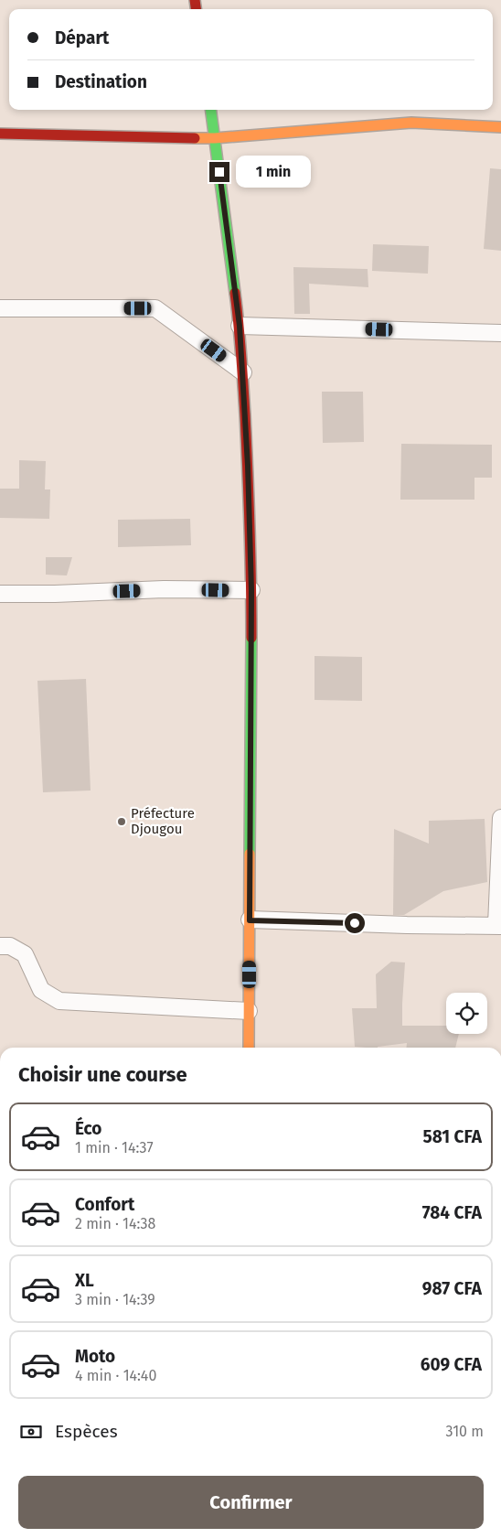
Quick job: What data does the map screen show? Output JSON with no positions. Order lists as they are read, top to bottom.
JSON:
{
  "places": ["Préfecture Djougou"],
  "page": {
    "banner": ["Départ", "Destination"],
    "bubble": "1 min",
    "heading": "Choisir une course",
    "list": [
      {
        "name": "Éco",
        "note": "1 min · 14:37",
        "value": "581 CFA"
      },
      {
        "name": "Confort",
        "note": "2 min · 14:38",
        "value": "784 CFA"
      },
      {
        "name": "XL",
        "note": "3 min · 14:39",
        "value": "987 CFA"
      },
      {
        "name": "Moto",
        "note": "4 min · 14:40",
        "value": "609 CFA"
      }
    ],
    "pay": ["Espèces", "310 m"],
    "buttons": "Confirmer"
  }
}
